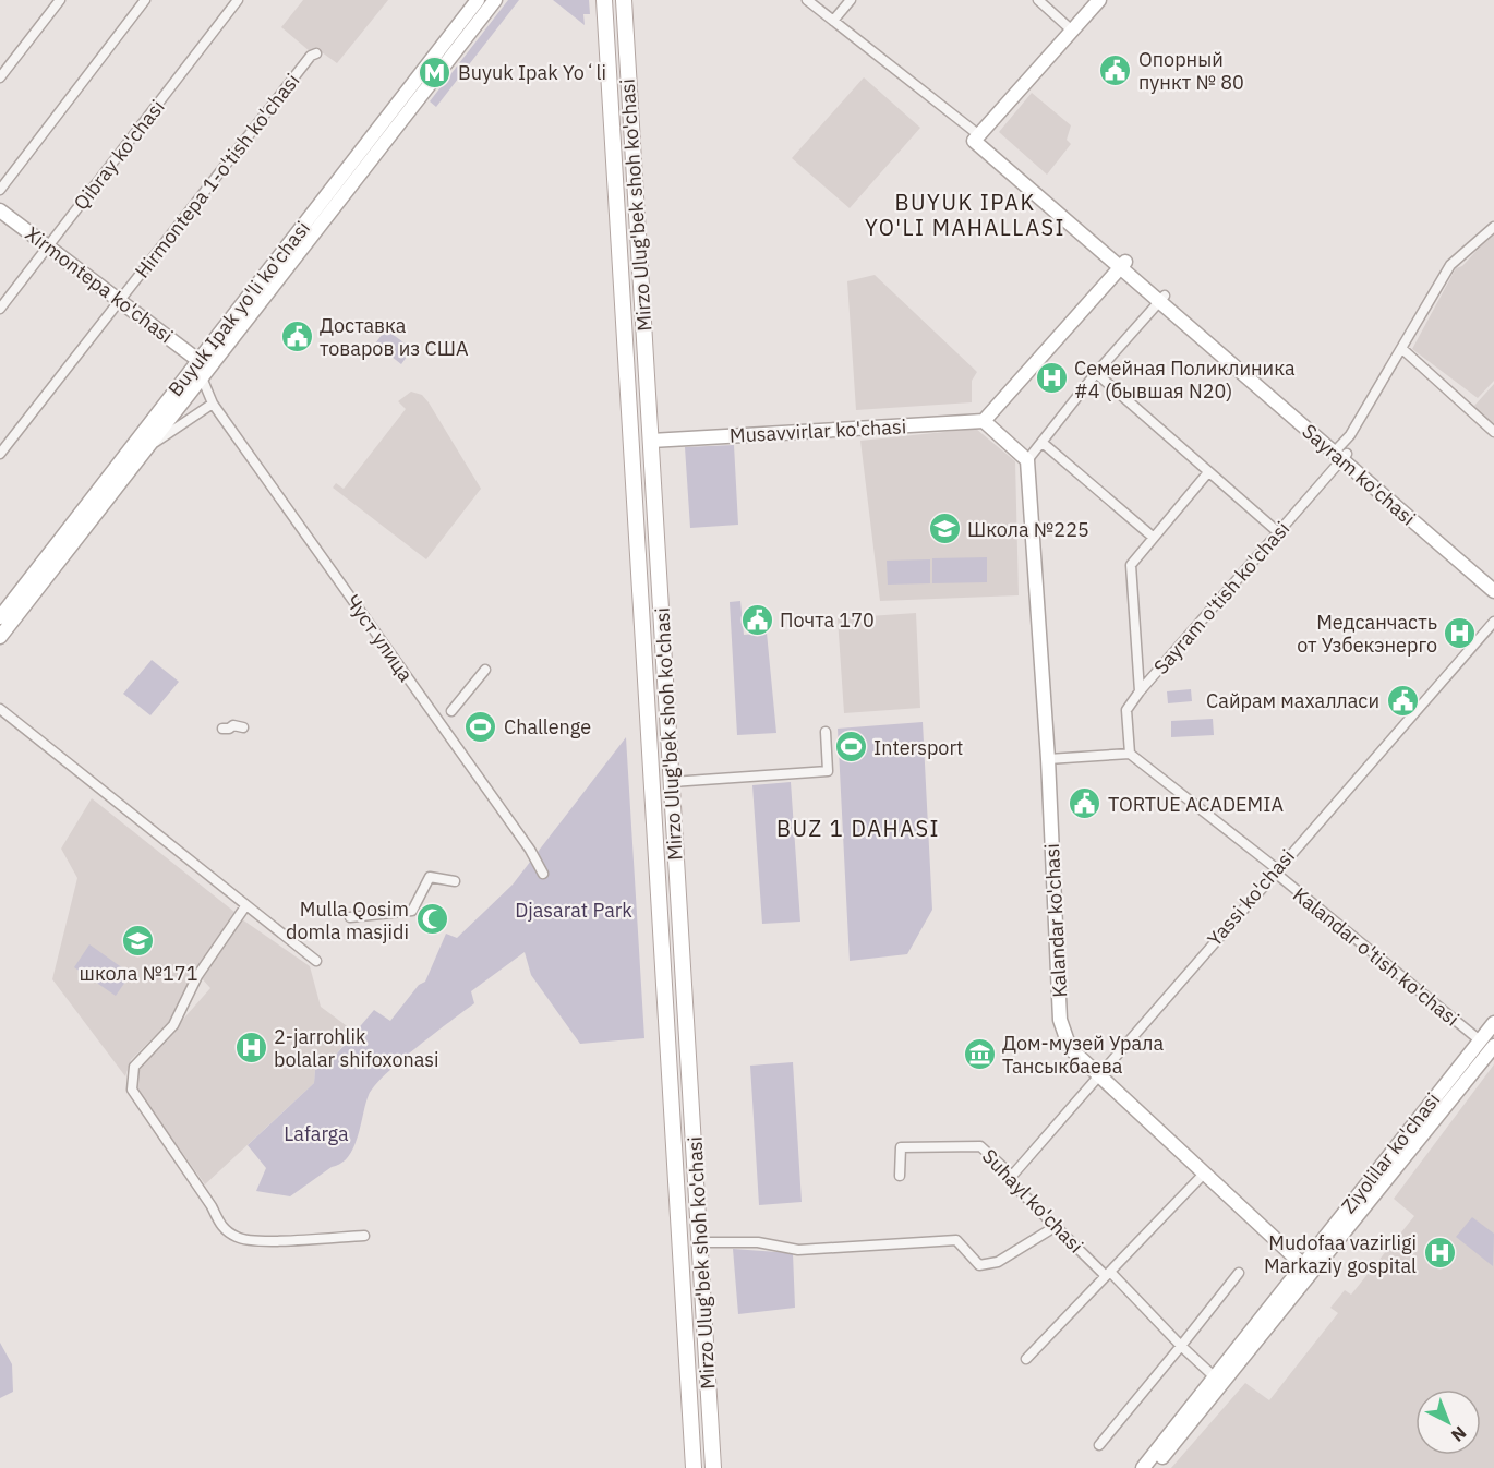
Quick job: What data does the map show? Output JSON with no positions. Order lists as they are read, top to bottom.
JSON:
{
  "streets": {
    "main road": ["Mirzo Ulug'bek shoh ko'chasi"],
    "street": [
      "Qibray ko'chasi",
      "Hirmontepa 1-o'tish ko'chasi",
      "Xirmontepa ko'chasi",
      "Buyuk Ipak yo'li ko'chasi",
      "Musavvirlar ko'chasi",
      "Sayram ko'chasi",
      "Sayram o'tish ko'chasi",
      "Чуст улица",
      "Yassi ko'chasi",
      "Kalandar ko'chasi",
      "Kalandar o'tish ko'chasi",
      "Ziyolilar ko'chasi",
      "Suhayl ko'chasi"
    ]
  },
  "crossings": [
    ["Qibray ko'chasi", "Xirmontepa ko'chasi"],
    ["Hirmontepa 1-o'tish ko'chasi", "Xirmontepa ko'chasi"],
    ["Mirzo Ulug'bek shoh ko'chasi", "Musavvirlar ko'chasi"],
    ["Xirmontepa ko'chasi", "Buyuk Ipak yo'li ko'chasi"],
    ["Xirmontepa ko'chasi", "Чуст улица"],
    ["Buyuk Ipak yo'li ko'chasi", "Чуст улица"],
    ["Sayram ko'chasi", "Sayram o'tish ko'chasi"],
    ["Sayram o'tish ko'chasi", "Kalandar o'tish ko'chasi"],
    ["Yassi ko'chasi", "Kalandar ko'chasi"],
    ["Yassi ko'chasi", "Kalandar o'tish ko'chasi"],
    ["Yassi ko'chasi", "Suhayl ko'chasi"],
    ["Kalandar ko'chasi", "Ziyolilar ko'chasi"],
    ["Kalandar o'tish ko'chasi", "Ziyolilar ko'chasi"],
    ["Ziyolilar ko'chasi", "Suhayl ko'chasi"]
  ],
  "districts": ["BUYUK IPAK YO'LI MAHALLASI", "BUZ 1 DAHASI"],
  "parks": ["Djasarat Park", "Lafarga"],
  "places": {
    "public building": [
      "Опорный пункт № 80",
      "Доставка товаров из США",
      "Почта 170",
      "Сайрам махалласи",
      "TORTUE ACADEMIA"
    ],
    "metro station": ["Buyuk Ipak Yoʻli"],
    "hospital": [
      "Семейная Поликлиника #4 (бывшая N20)",
      "Медсанчасть от Узбекэнерго",
      "2-jarrohlik bolalar shifoxonasi",
      "Mudofaa vazirligi Markaziy gospital"
    ],
    "school or university": ["Школа №225", "школа №171"],
    "sports": ["Challenge", "Intersport"],
    "mosque": ["Mulla Qosim domla masjidi"],
    "museum": ["Дом-музей Урала Тансыкбаева"]
  },
  "north": "bottom right"
}
